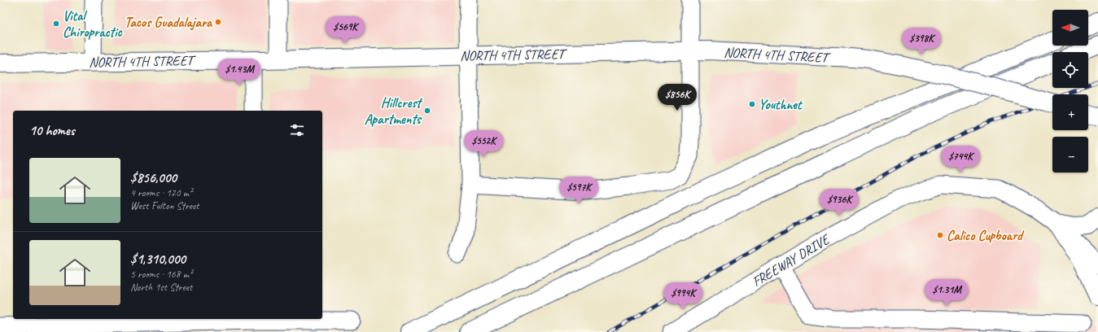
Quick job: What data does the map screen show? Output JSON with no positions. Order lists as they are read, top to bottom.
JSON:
{
  "streets": {
    "main road": ["NORTH 4TH STREET"],
    "street": ["FREEWAY DRIVE"]
  },
  "places": [
    "Tacos Guadalajara",
    "Vital Chiropractic",
    "Youthnet",
    "Hillcrest Apartments",
    "Calico Cupboard"
  ],
  "north": "left",
  "page": {
    "map_buttons": ["+", "−"],
    "price": [
      "$569K",
      "$398K",
      "$1.43M",
      "$856K",
      "$552K",
      "$744K",
      "$597K",
      "$936K",
      "$1.31M",
      "$994K"
    ],
    "heading": "10 homes",
    "list": [
      {
        "name": "$856,000",
        "note": "4 rooms · 120 m² · West Fulton Street"
      },
      {
        "name": "$1,310,000",
        "note": "5 rooms · 168 m² · North 1st Street"
      }
    ]
  }
}
